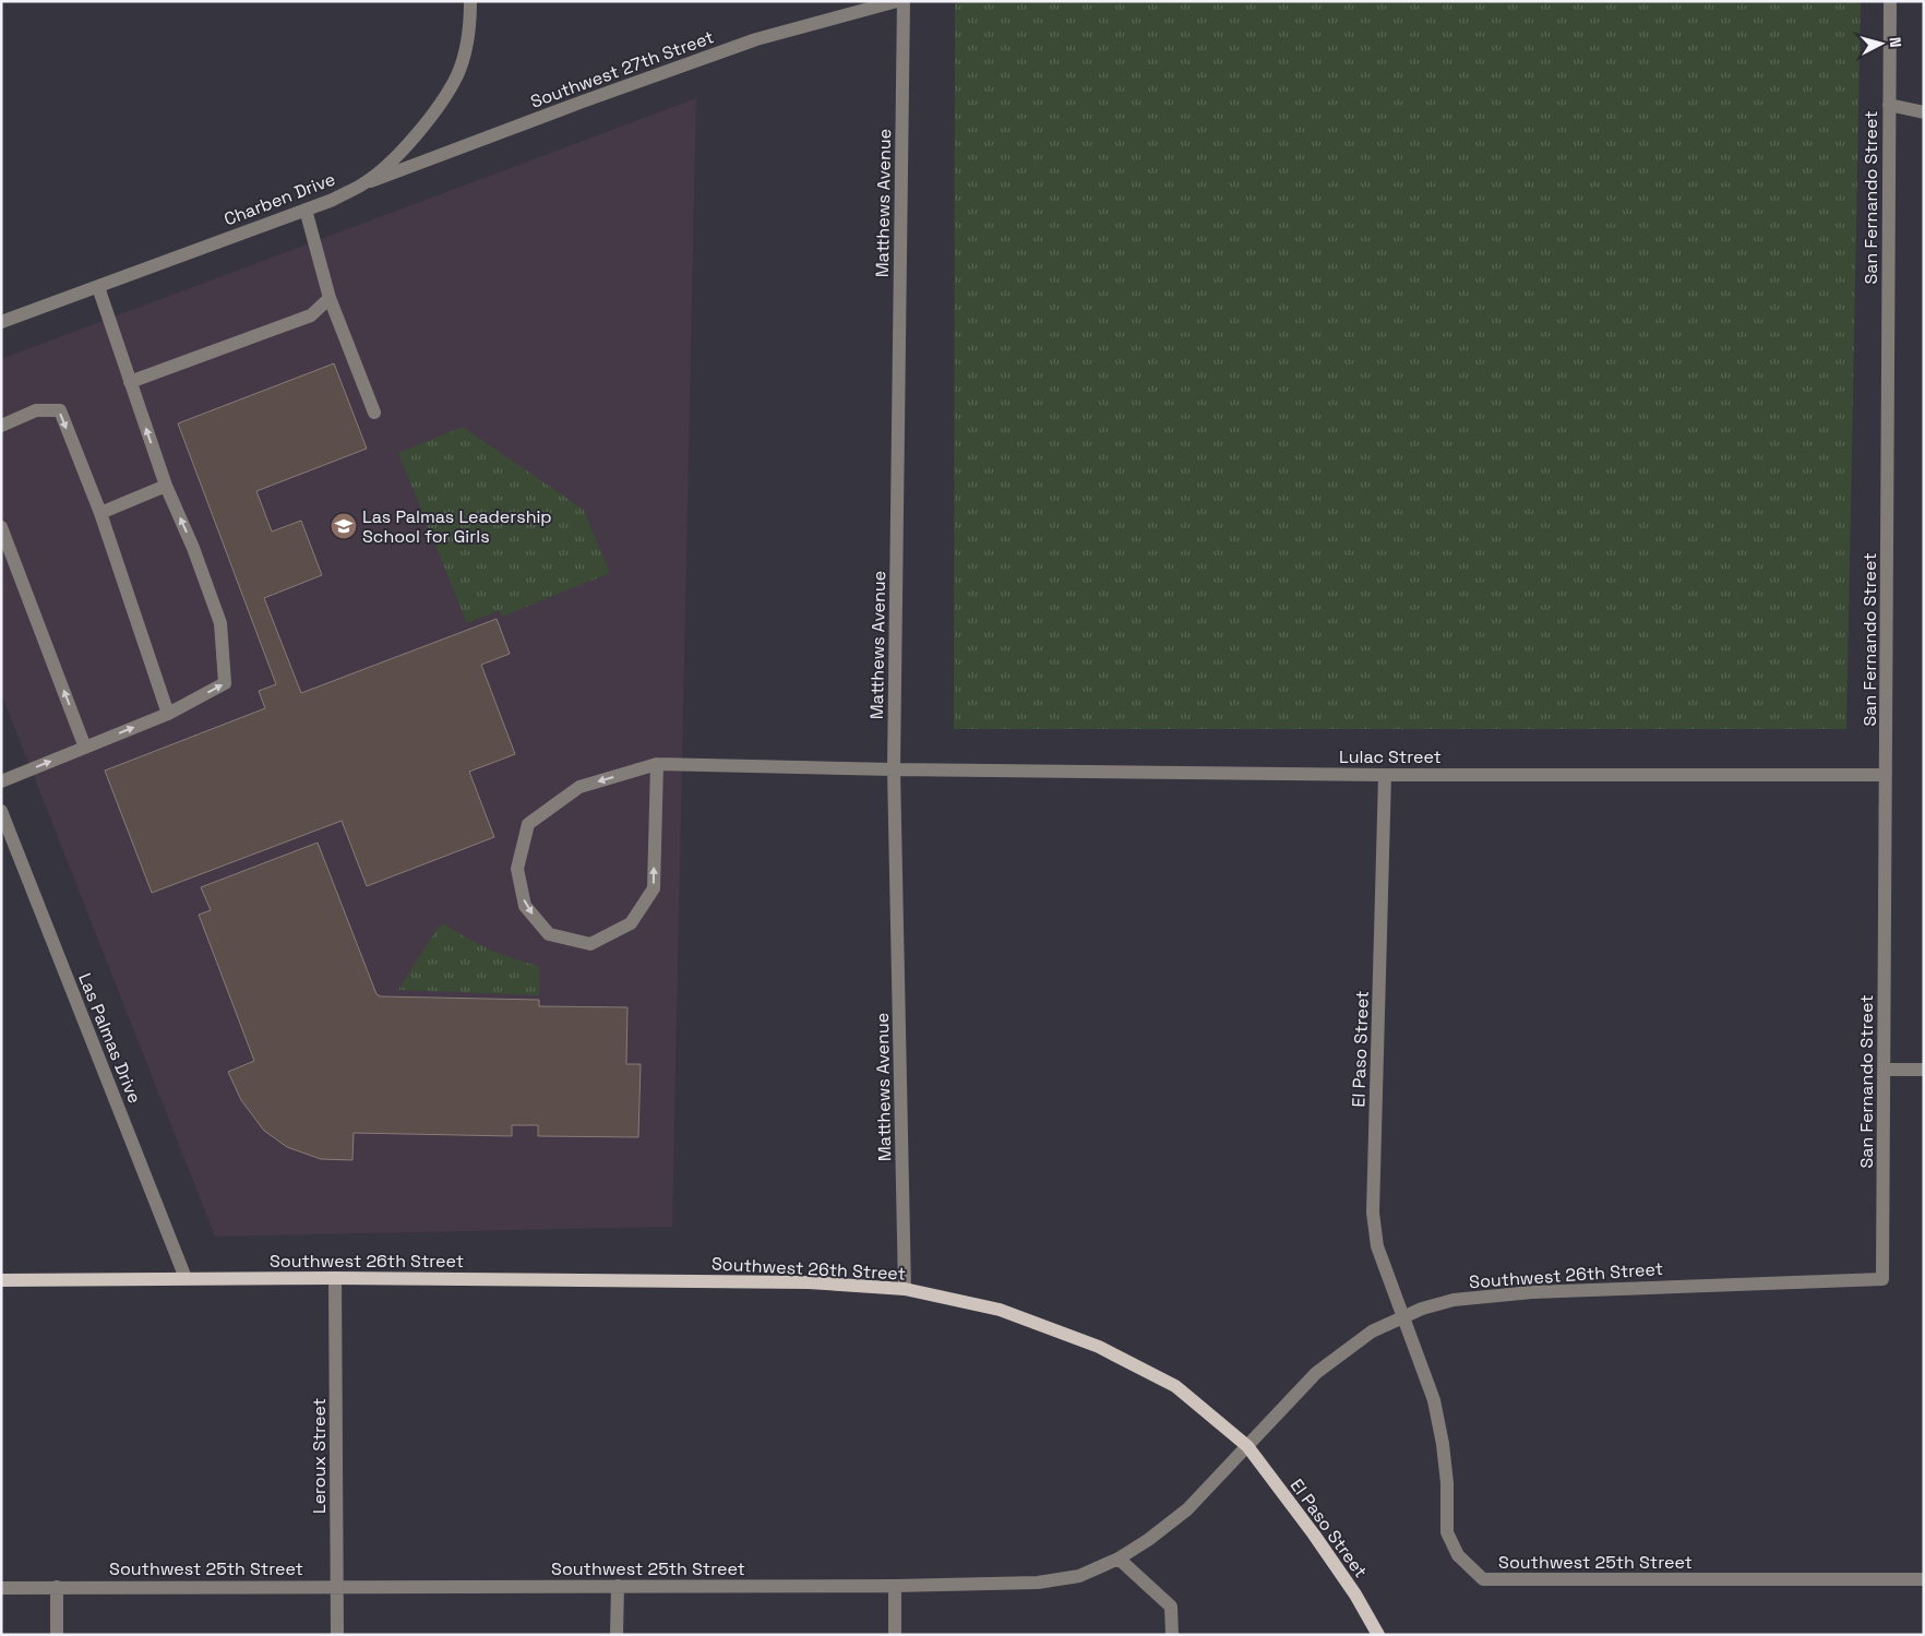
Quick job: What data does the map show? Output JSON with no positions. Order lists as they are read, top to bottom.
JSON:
{
  "streets": {
    "main road": ["El Paso Street", "Southwest 26th Street"],
    "street": [
      "Southwest 27th Street",
      "San Fernando Street",
      "Charben Drive",
      "Matthews Avenue",
      "Lulac Street",
      "Las Palmas Drive",
      "Leroux Street",
      "Southwest 25th Street"
    ]
  },
  "crossings": [
    ["Southwest 27th Street", "Charben Drive"],
    ["San Fernando Street", "Lulac Street"],
    ["San Fernando Street", "Southwest 26th Street"],
    ["Matthews Avenue", "Lulac Street"],
    ["Matthews Avenue", "Southwest 26th Street"],
    ["Lulac Street", "El Paso Street"],
    ["Las Palmas Drive", "Southwest 26th Street"],
    ["El Paso Street", "Southwest 26th Street"],
    ["El Paso Street", "Southwest 25th Street"],
    ["Southwest 26th Street", "Leroux Street"],
    ["Southwest 26th Street", "Southwest 25th Street"],
    ["Leroux Street", "Southwest 25th Street"]
  ],
  "places": {
    "school or university": ["Las Palmas Leadership School for Girls"]
  },
  "north": "right"
}
